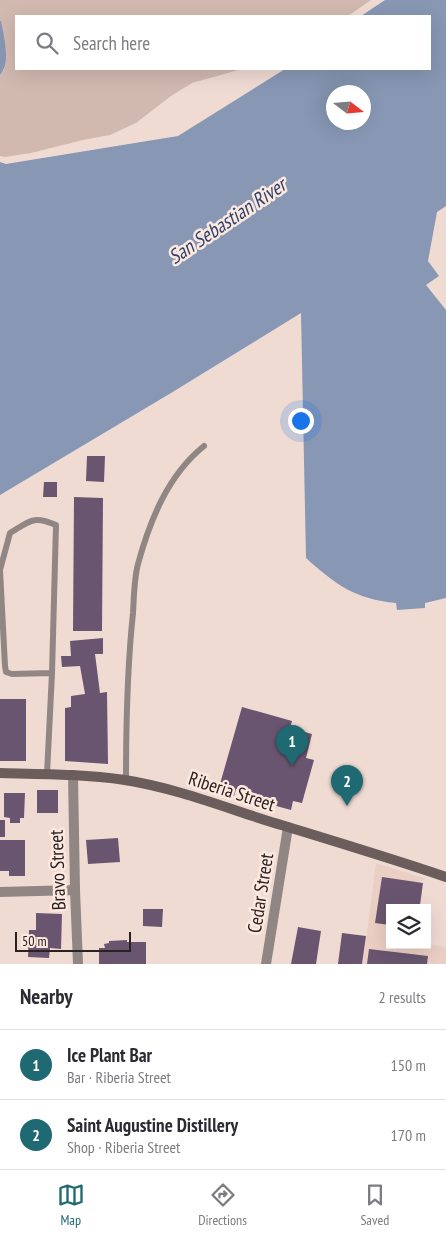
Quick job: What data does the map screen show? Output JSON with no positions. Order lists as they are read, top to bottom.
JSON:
{
  "streets": {
    "street": ["Riberia Street", "Bravo Street", "Cedar Street"]
  },
  "crossings": [
    ["Riberia Street", "Bravo Street"],
    ["Riberia Street", "Cedar Street"]
  ],
  "water": ["San Sebastian River"],
  "scale_bar": "50 m",
  "north": "right",
  "page": {
    "search": "Search here",
    "pins": ["1", "2"],
    "scale": "50 m",
    "heading": ["Nearby", "2 results"],
    "list": [
      {
        "mark": "1",
        "name": "Ice Plant Bar",
        "note": "Bar · Riberia Street",
        "value": "150 m"
      },
      {
        "mark": "2",
        "name": "Saint Augustine Distillery",
        "note": "Shop · Riberia Street",
        "value": "170 m"
      }
    ],
    "nav": ["Map", "Directions", "Saved"]
  }
}
